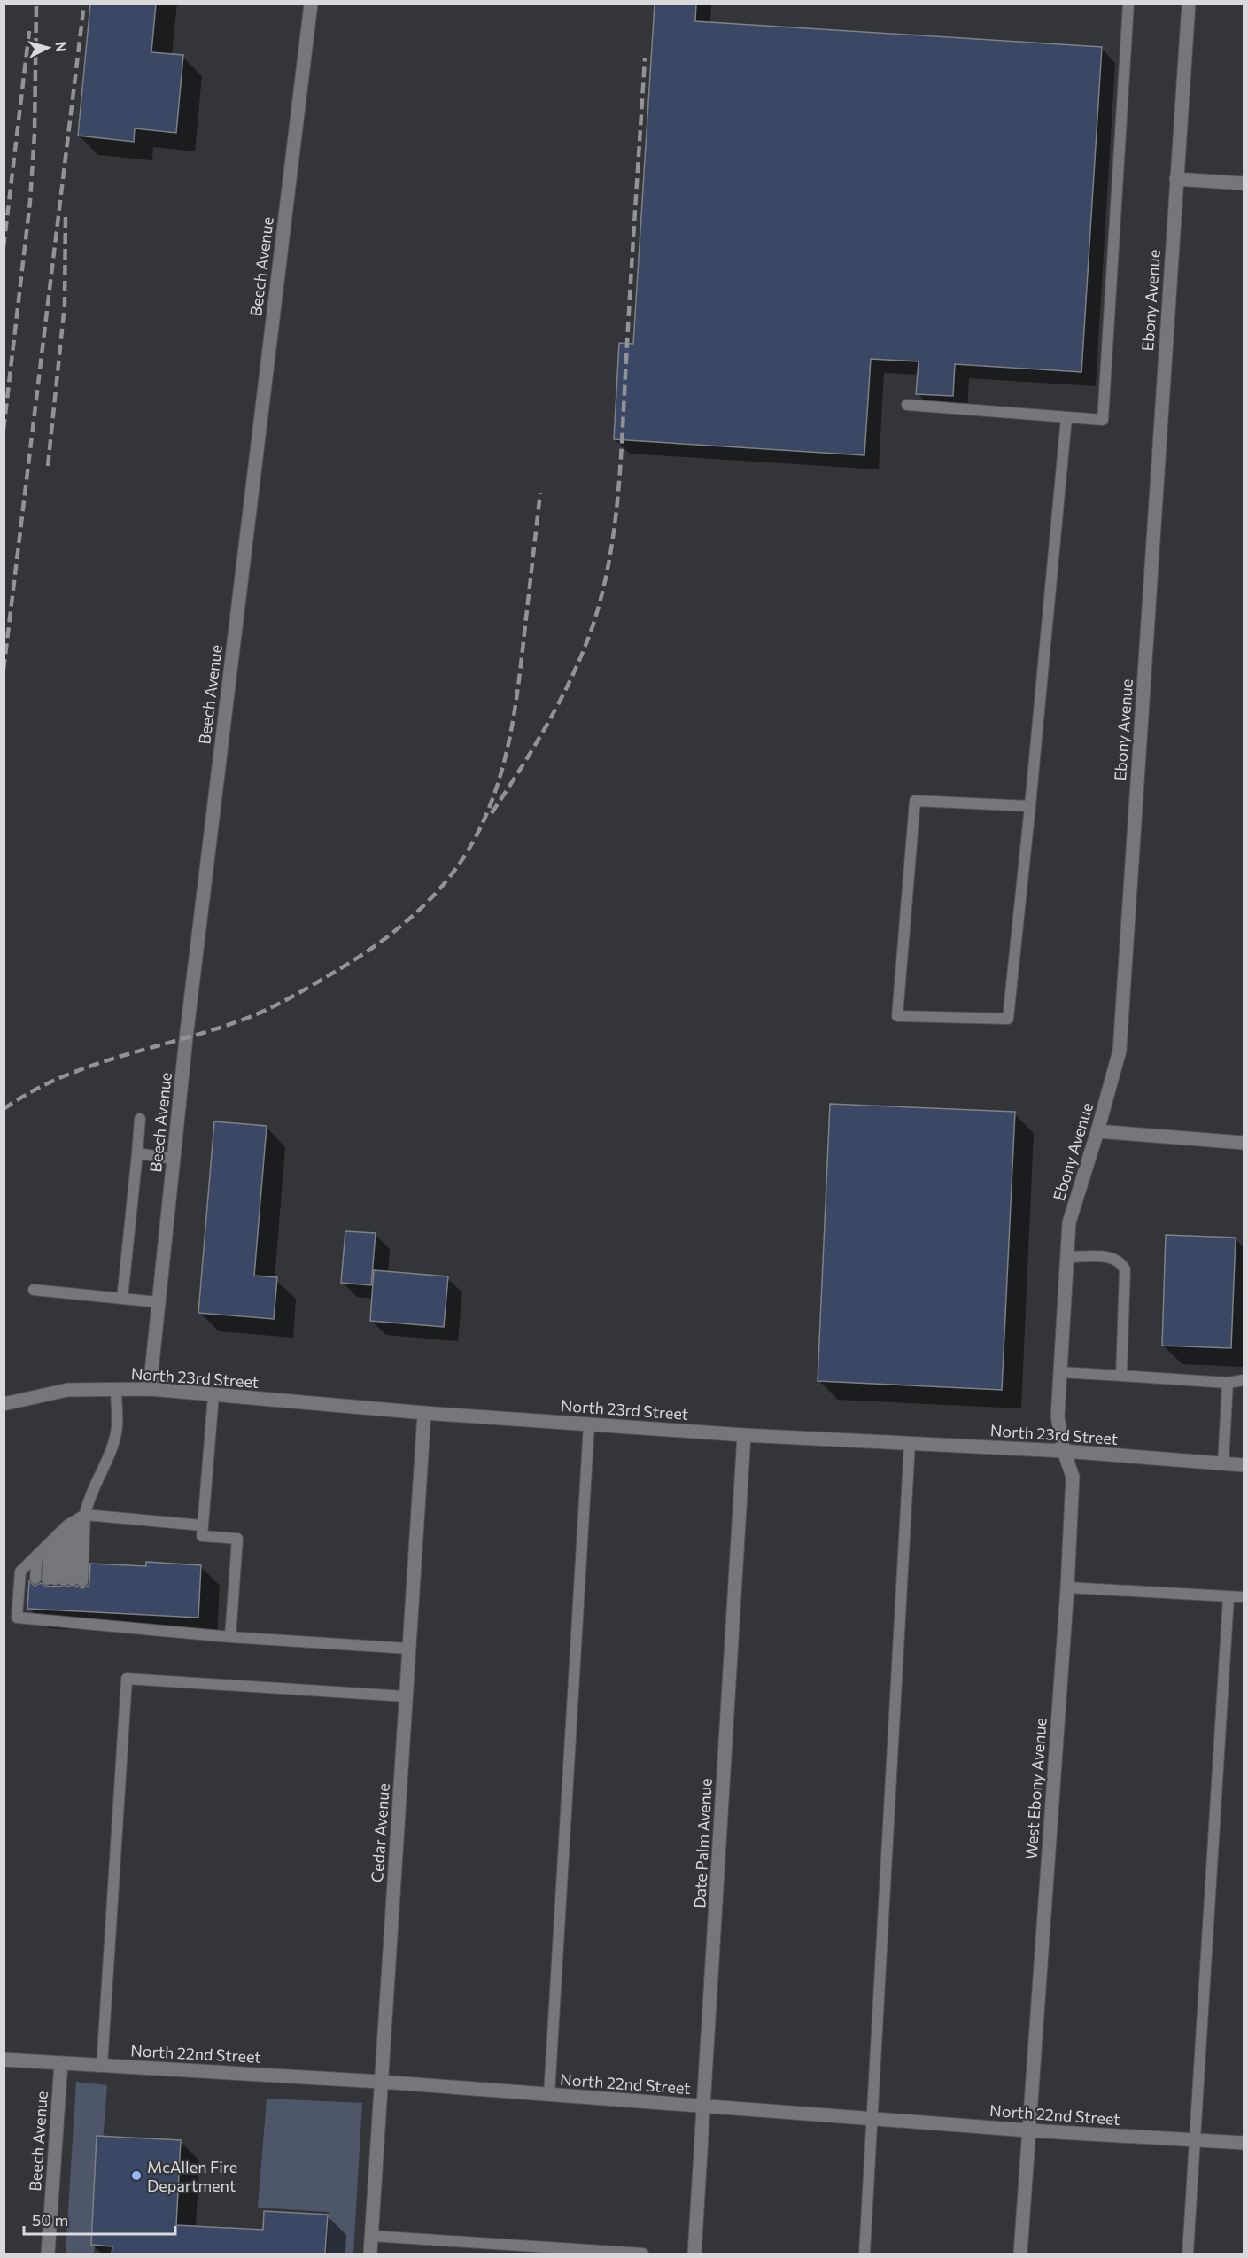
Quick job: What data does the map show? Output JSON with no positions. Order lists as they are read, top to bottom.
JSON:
{
  "streets": {
    "street": [
      "Beech Avenue",
      "Ebony Avenue",
      "North 23rd Street",
      "West Ebony Avenue",
      "Cedar Avenue",
      "Date Palm Avenue",
      "North 22nd Street"
    ]
  },
  "crossings": [
    ["Beech Avenue", "North 23rd Street"],
    ["Beech Avenue", "North 22nd Street"],
    ["Ebony Avenue", "North 23rd Street"],
    ["Ebony Avenue", "West Ebony Avenue"],
    ["North 23rd Street", "West Ebony Avenue"],
    ["North 23rd Street", "Cedar Avenue"],
    ["North 23rd Street", "Date Palm Avenue"],
    ["West Ebony Avenue", "North 22nd Street"],
    ["Cedar Avenue", "North 22nd Street"],
    ["Date Palm Avenue", "North 22nd Street"]
  ],
  "places": ["McAllen Fire Department"],
  "scale_bar": "50 m",
  "north": "right"
}
